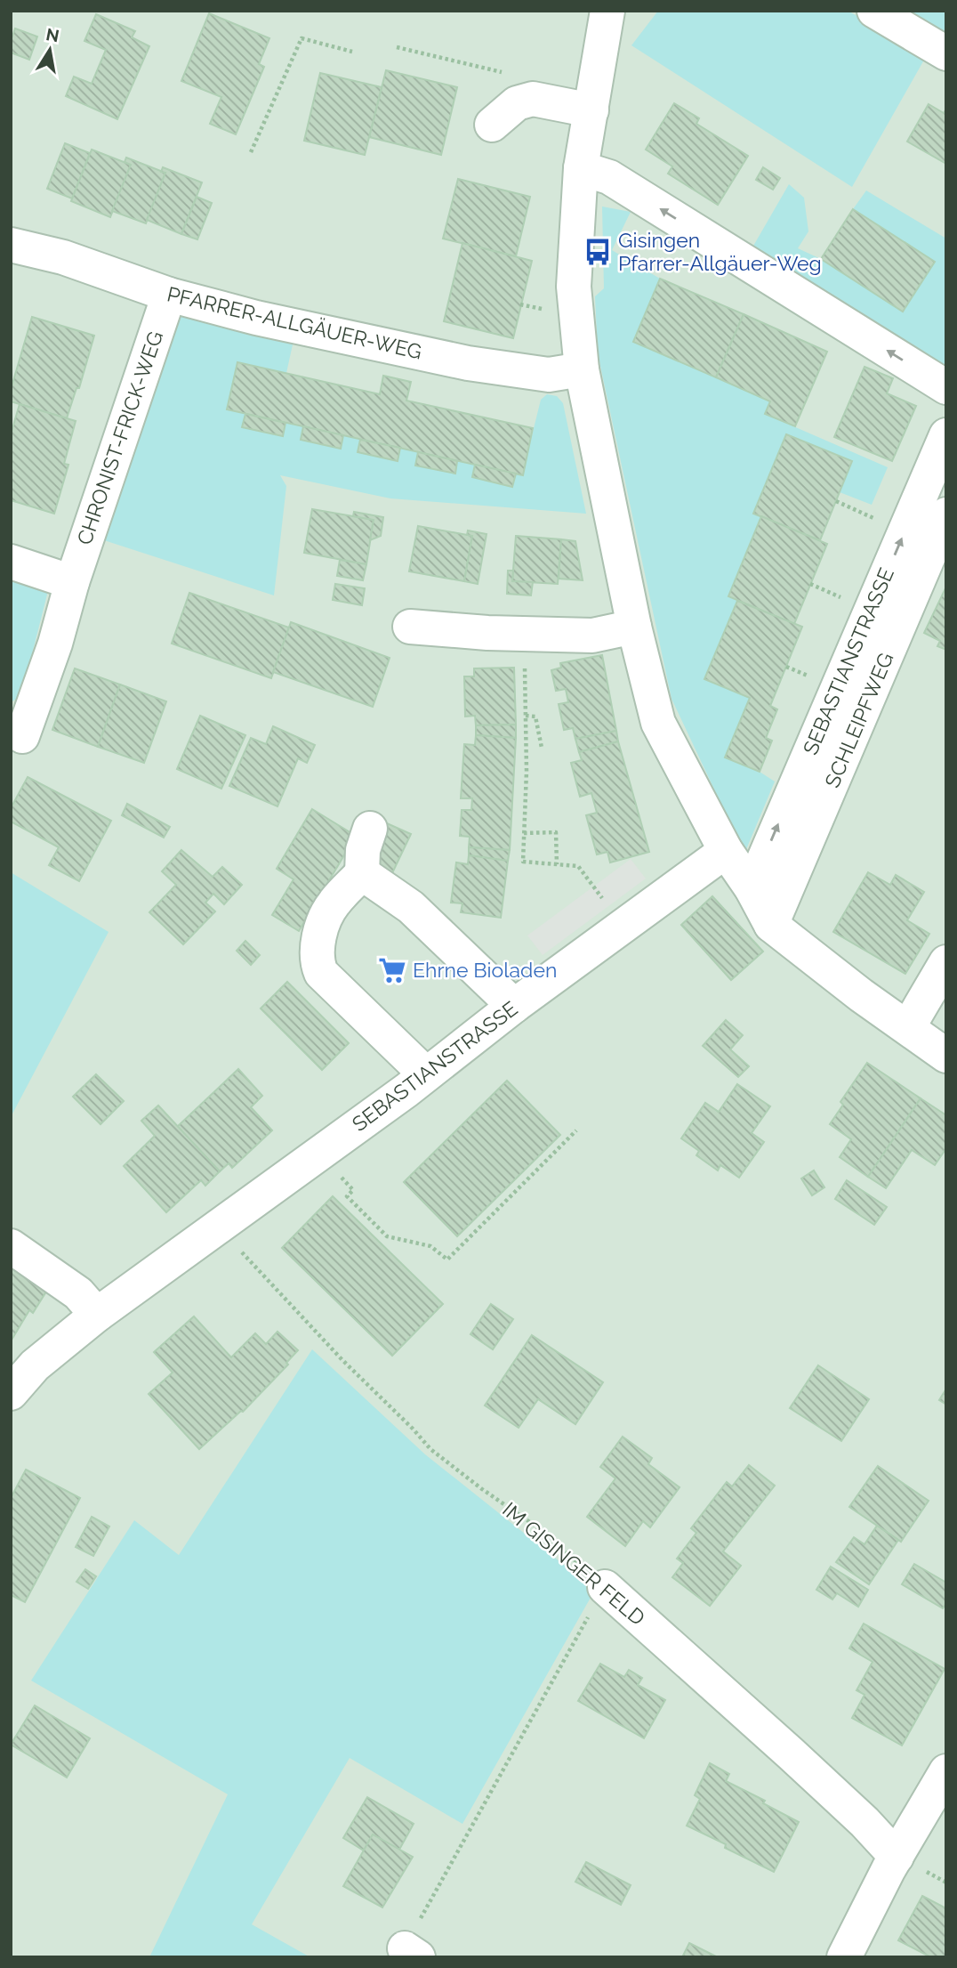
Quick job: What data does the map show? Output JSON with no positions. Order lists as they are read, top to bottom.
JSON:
{
  "streets": {
    "street": [
      "PFARRER-ALLGÄUER-WEG",
      "CHRONIST-FRICK-WEG",
      "SEBASTIANSTRASSE",
      "SCHLEIPFWEG",
      "IM GISINGER FELD"
    ]
  },
  "crossings": [
    ["PFARRER-ALLGÄUER-WEG", "CHRONIST-FRICK-WEG"]
  ],
  "one_way": ["SEBASTIANSTRASSE"],
  "places": {
    "bus stop": ["Gisingen Pfarrer-Allgäuer-Weg"],
    "supermarket": ["Ehrne Bioladen"]
  },
  "north": "top"
}
